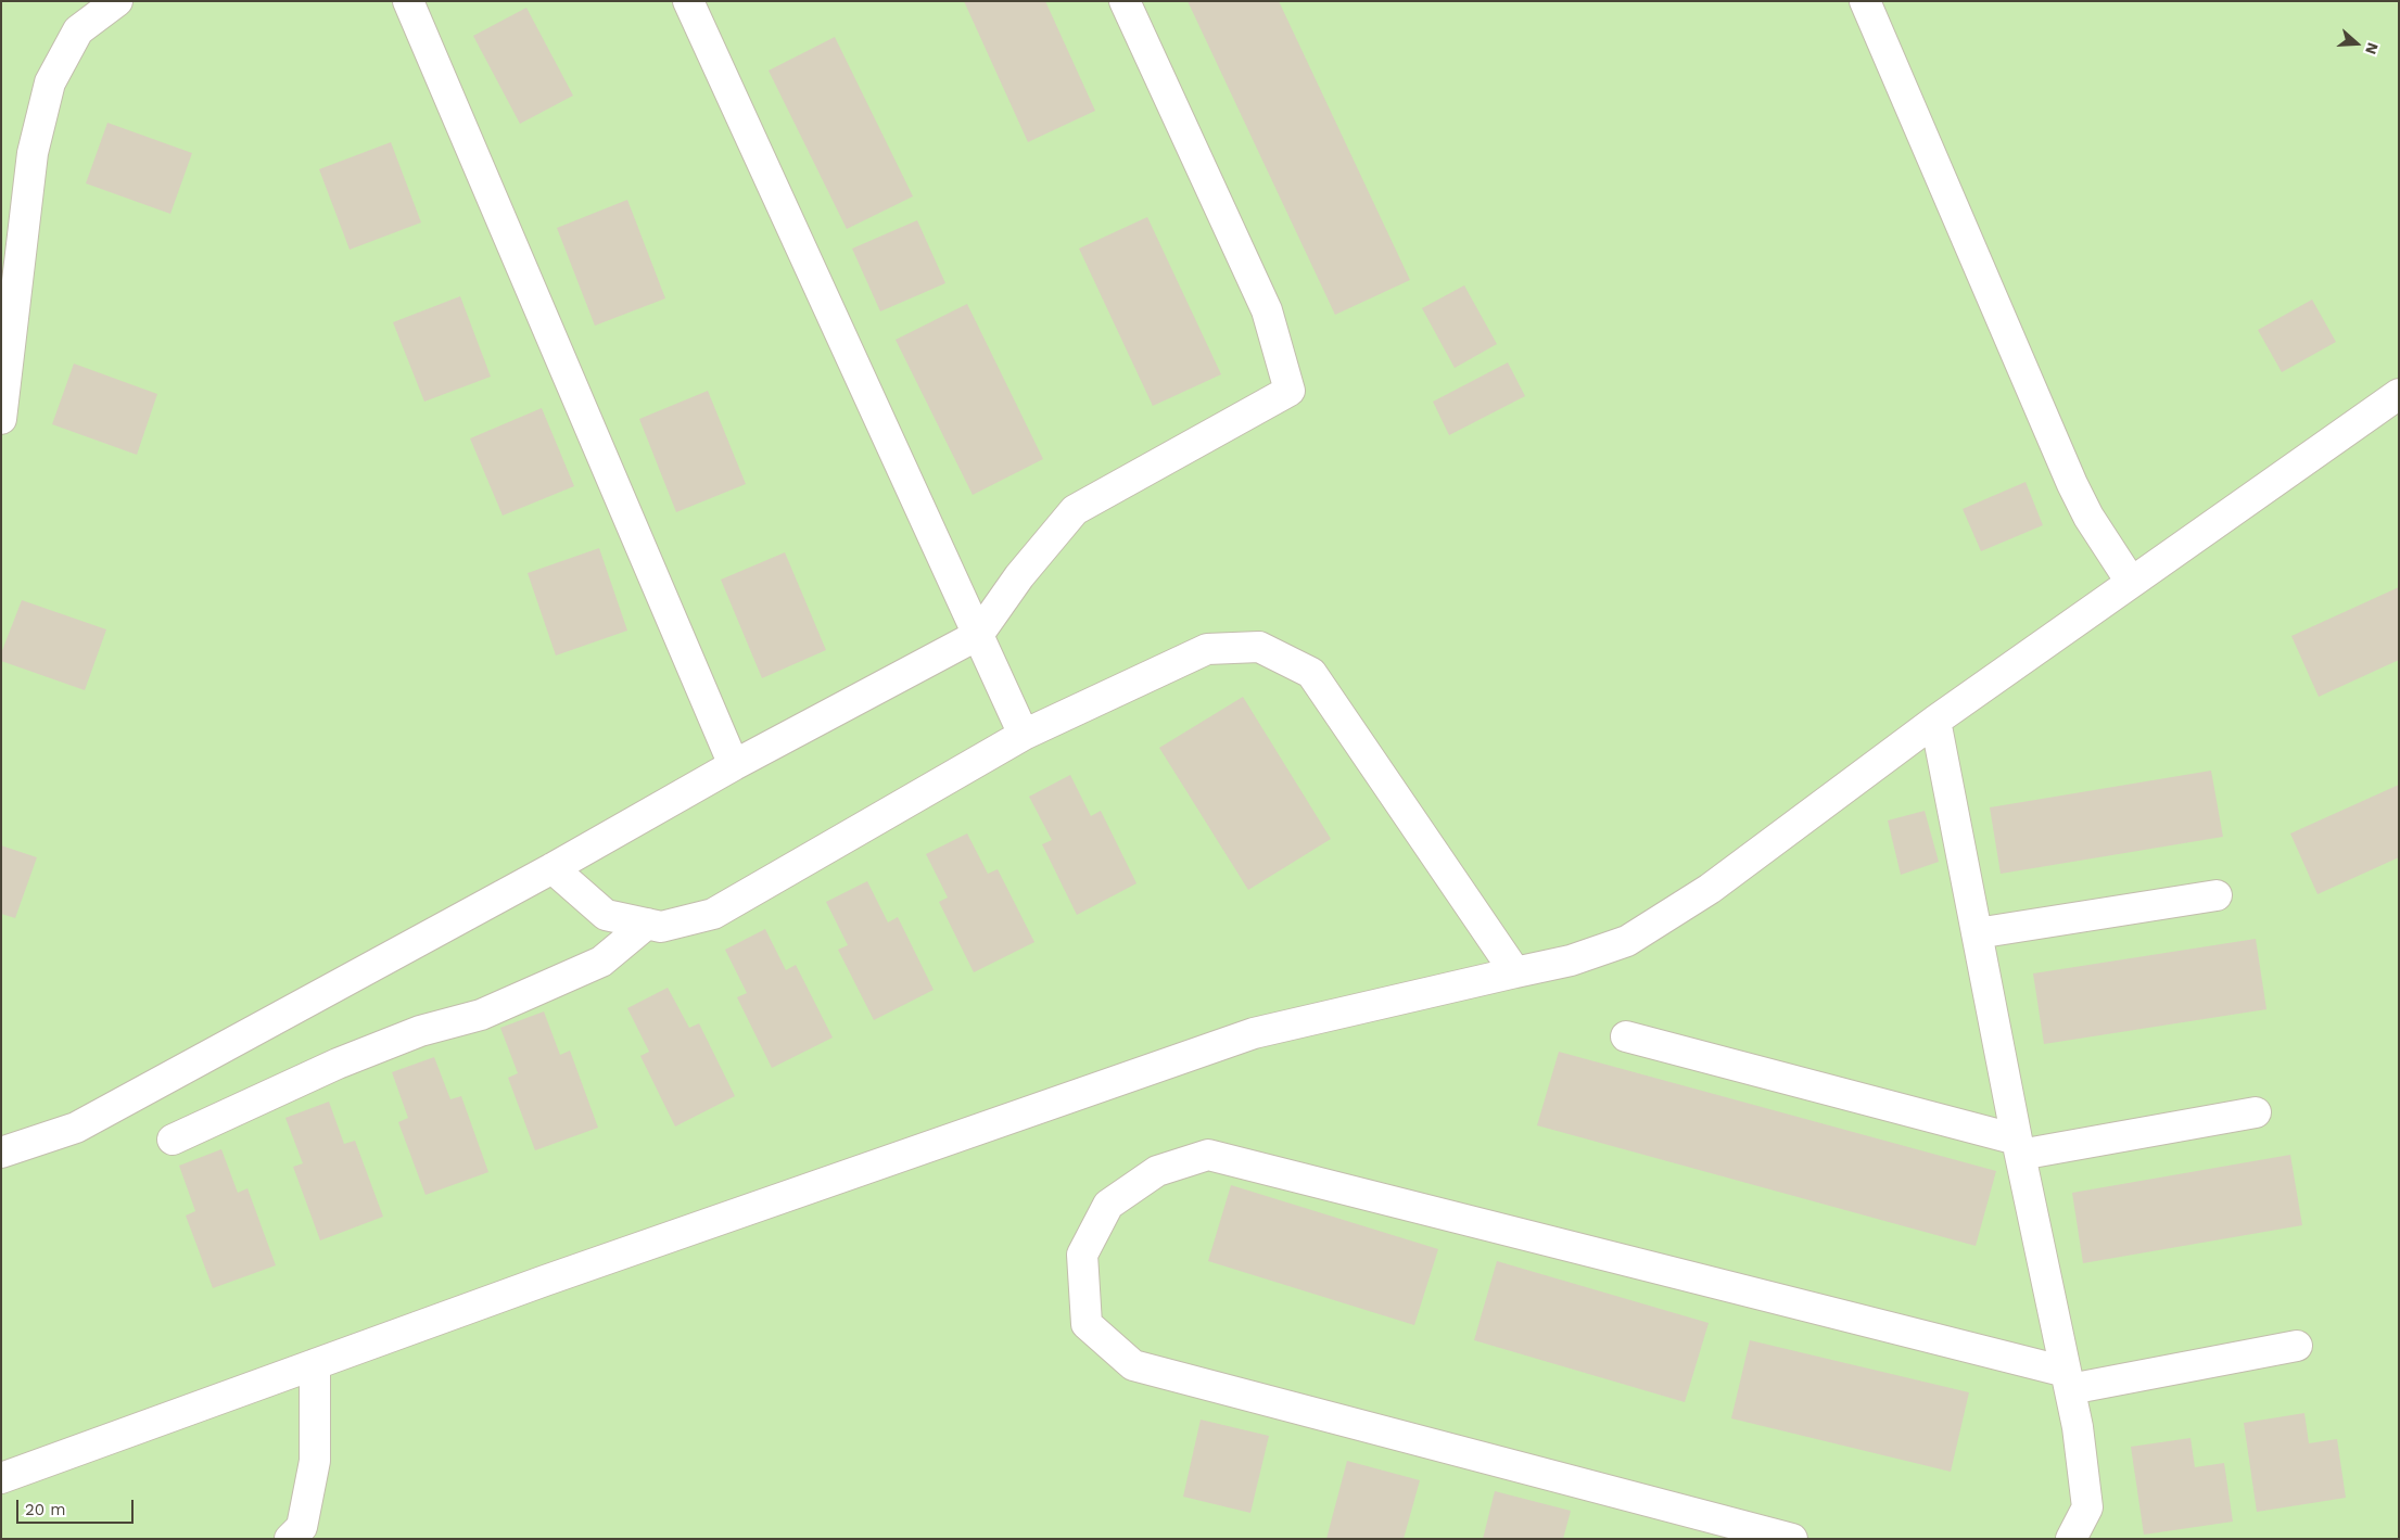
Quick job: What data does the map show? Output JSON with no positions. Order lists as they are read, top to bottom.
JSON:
{
  "scale_bar": "20 m",
  "north": "right"
}
